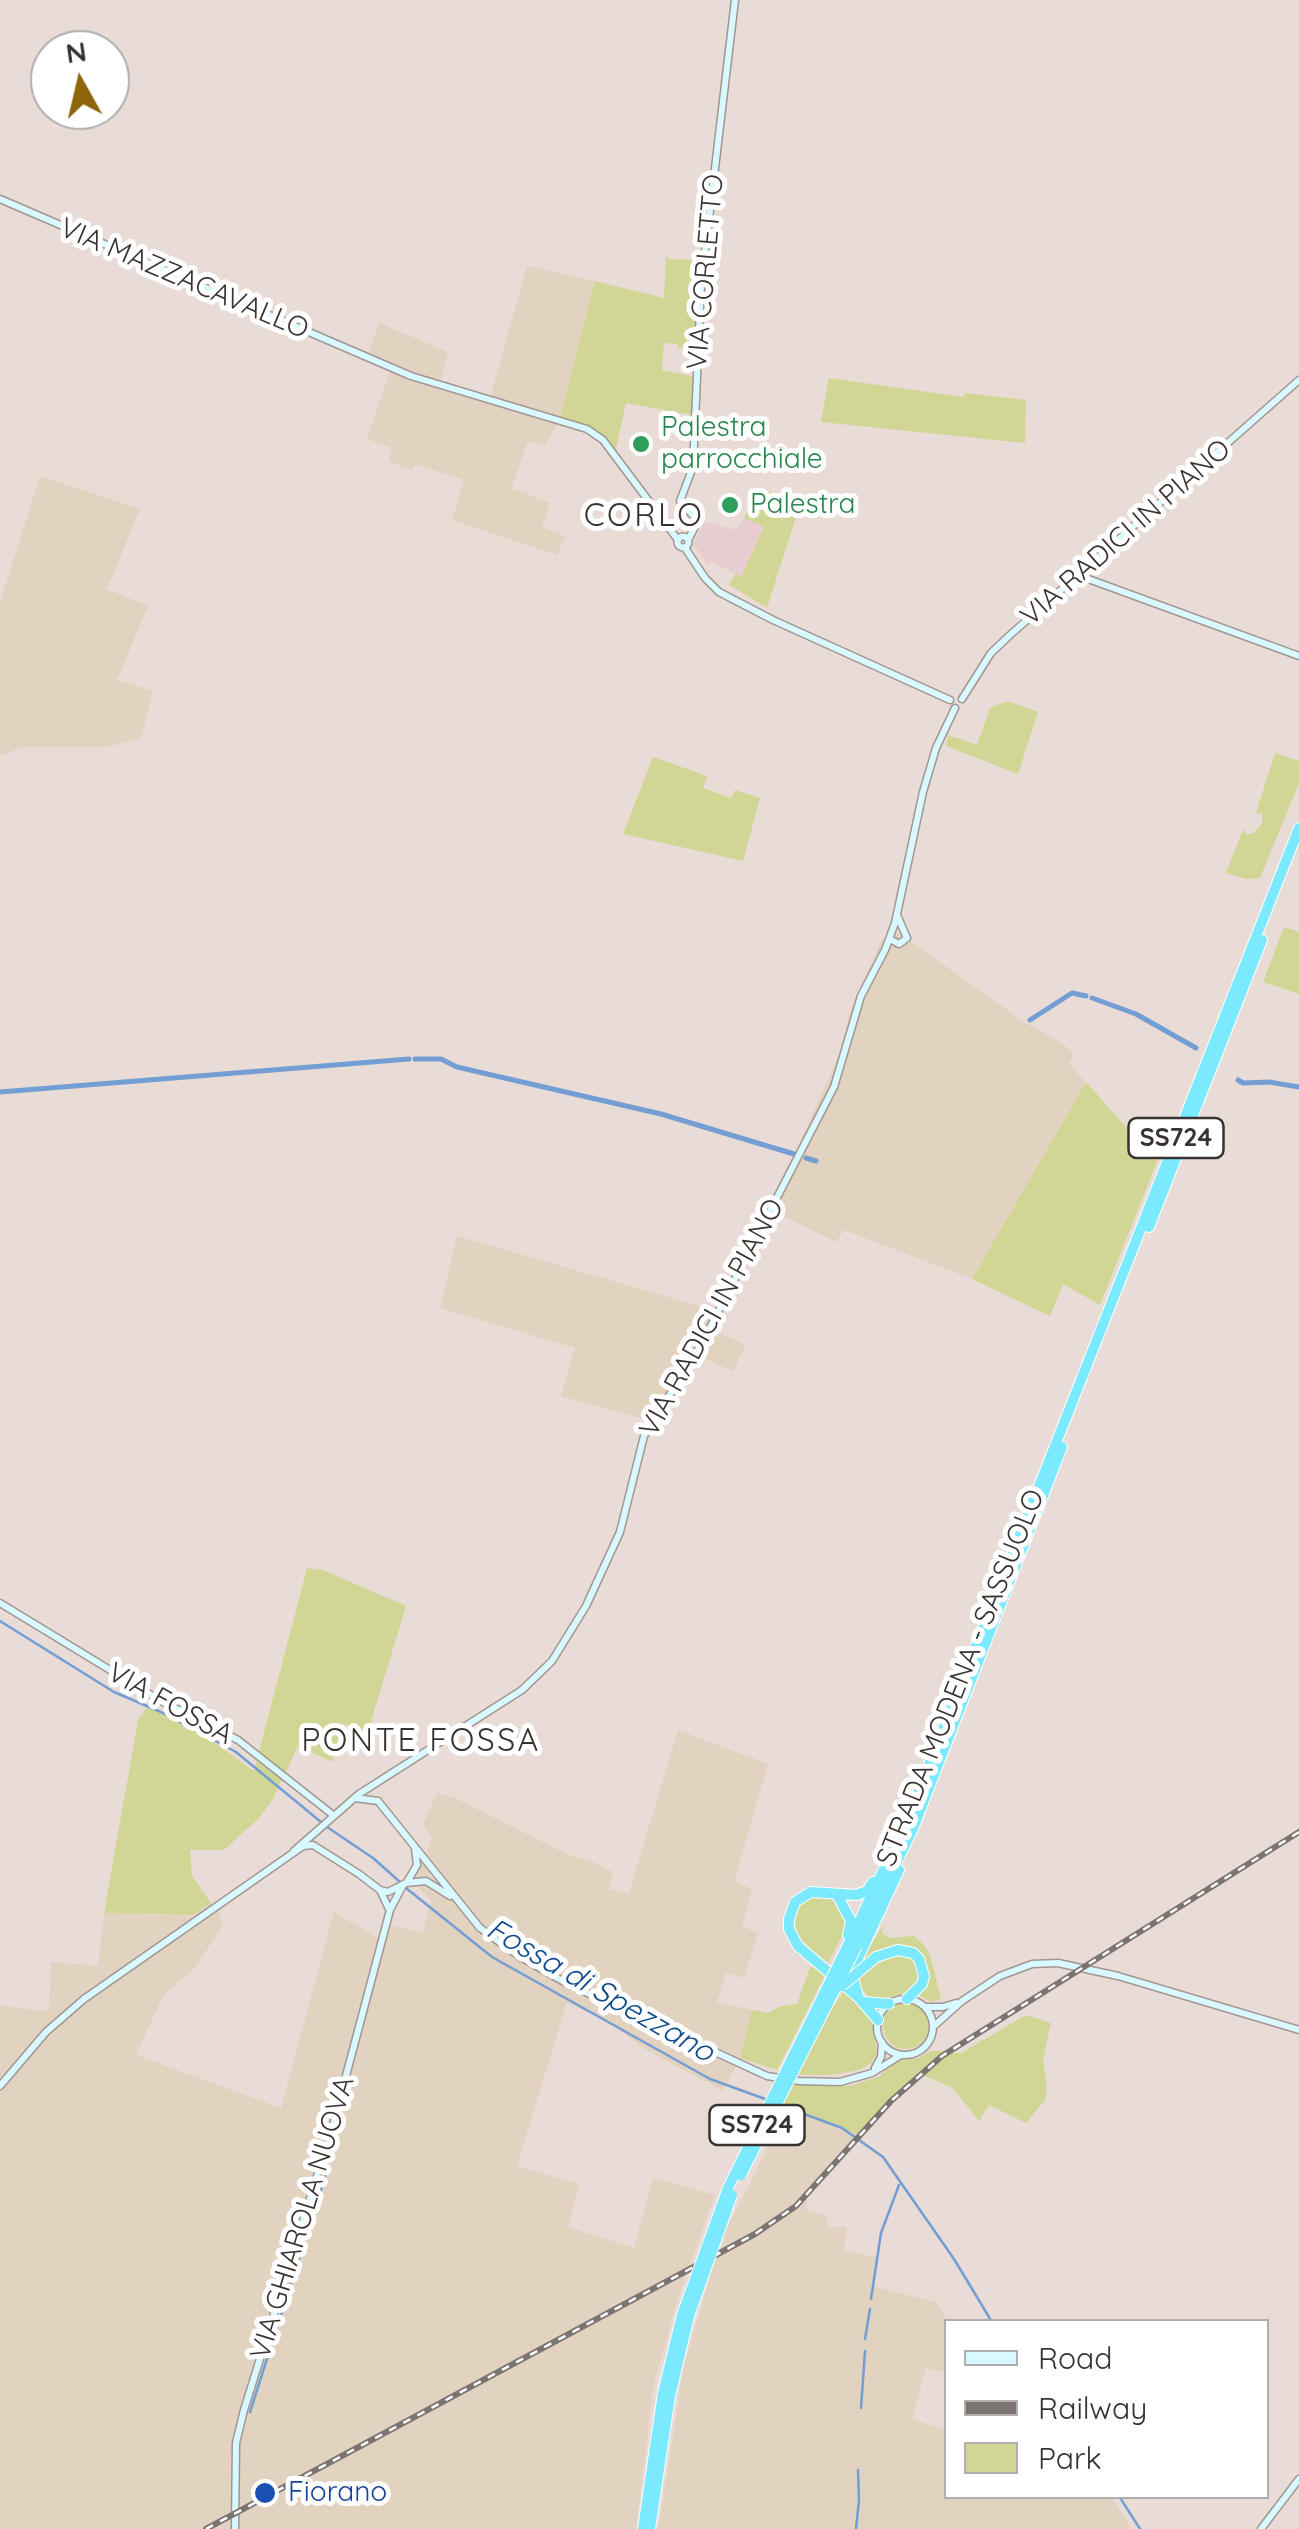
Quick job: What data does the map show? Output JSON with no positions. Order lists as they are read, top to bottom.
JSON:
{
  "streets": {
    "highway": ["SS724", "STRADA MODENA - SASSUOLO"],
    "street": [
      "VIA CORLETTO",
      "VIA MAZZACAVALLO",
      "VIA RADICI IN PIANO",
      "VIA FOSSA",
      "VIA GHIAROLA NUOVA"
    ]
  },
  "crossings": [
    ["VIA CORLETTO", "VIA MAZZACAVALLO"],
    ["VIA RADICI IN PIANO", "VIA FOSSA"],
    ["VIA RADICI IN PIANO", "VIA GHIAROLA NUOVA"],
    ["VIA FOSSA", "VIA GHIAROLA NUOVA"]
  ],
  "districts": ["CORLO", "PONTE FOSSA"],
  "water": ["Fossa di Spezzano"],
  "places": ["Palestra parrocchiale", "Palestra", "Fiorano"],
  "legend": ["Road", "Railway", "Park"],
  "north": "top"
}
